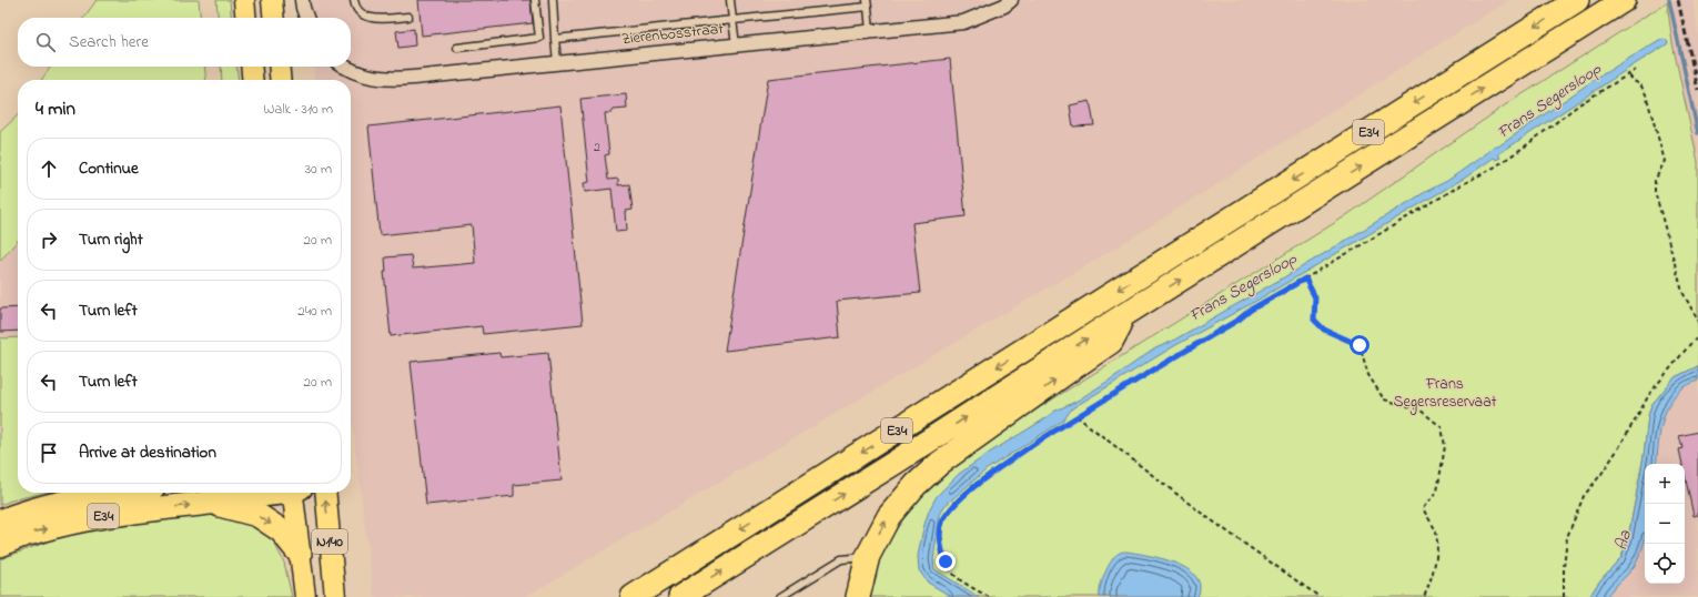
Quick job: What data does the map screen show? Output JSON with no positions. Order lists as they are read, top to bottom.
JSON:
{
  "streets": {
    "highway": ["E34"],
    "main road": ["N140"],
    "street": ["Zierenbosstraat"]
  },
  "crossings": [
    ["E34", "N140"]
  ],
  "water": ["Frans Segersloop", "Aa"],
  "parks": ["Frans Segersreservaat"],
  "house_numbers": ["2"],
  "page": {
    "search": "Search here",
    "heading": ["4 min", "Walk · 310 m"],
    "list": [
      ["Continue", "30 m"],
      ["Turn right", "20 m"],
      ["Turn left", "240 m"],
      ["Turn left", "20 m"],
      "Arrive at destination"
    ],
    "map_buttons": ["+", "−"]
  }
}
